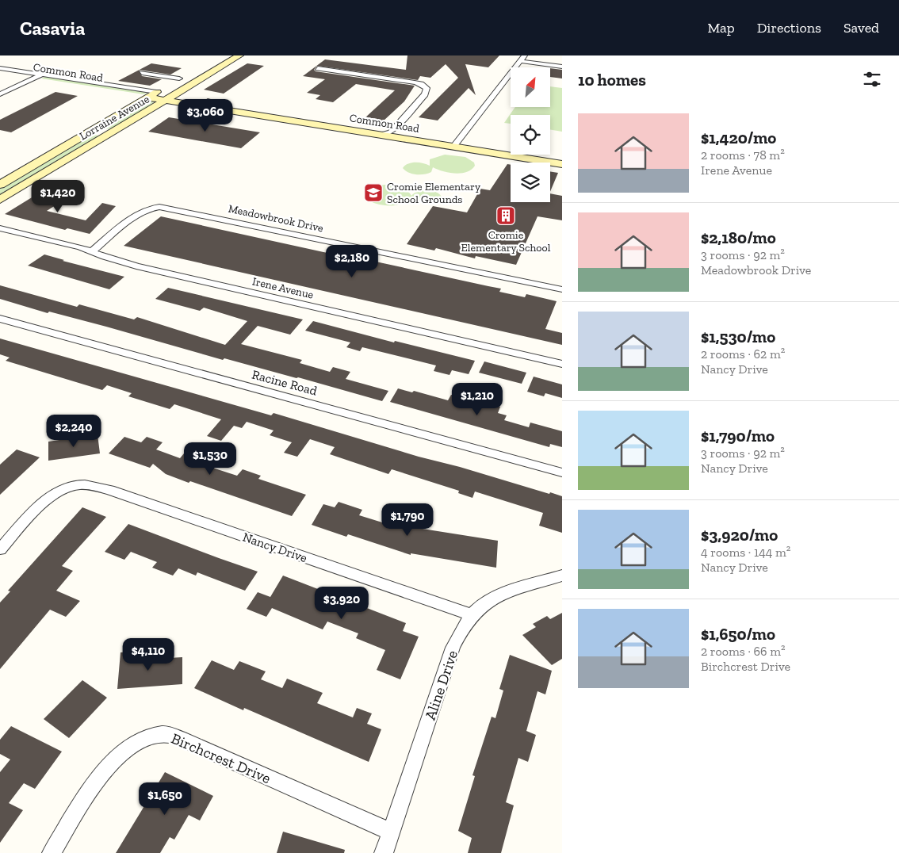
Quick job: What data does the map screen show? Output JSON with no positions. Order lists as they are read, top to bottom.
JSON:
{
  "streets": {
    "street": [
      "Common Road",
      "Lorraine Avenue",
      "Meadowbrook Drive",
      "Irene Avenue",
      "Racine Road",
      "Nancy Drive",
      "Aline Drive",
      "Birchcrest Drive"
    ]
  },
  "crossings": [
    ["Common Road", "Lorraine Avenue"],
    ["Meadowbrook Drive", "Irene Avenue"],
    ["Nancy Drive", "Aline Drive"],
    ["Aline Drive", "Birchcrest Drive"]
  ],
  "places": {
    "school or university": ["Cromie Elementary School Grounds"],
    "building": ["Cromie Elementary School"]
  },
  "north": "top right",
  "page": {
    "header": "Casavia",
    "nav": ["Map", "Directions", "Saved"],
    "heading": "10 homes",
    "price": [
      "$3,060",
      "$1,420",
      "$2,180",
      "$1,210",
      "$2,240",
      "$1,530",
      "$1,790",
      "$3,920",
      "$4,110",
      "$1,650"
    ],
    "list": [
      {
        "name": "$1,420/mo",
        "note": "2 rooms · 78 m² · Irene Avenue"
      },
      {
        "name": "$2,180/mo",
        "note": "3 rooms · 92 m² · Meadowbrook Drive"
      },
      {
        "name": "$1,530/mo",
        "note": "2 rooms · 62 m² · Nancy Drive"
      },
      {
        "name": "$1,790/mo",
        "note": "3 rooms · 92 m² · Nancy Drive"
      },
      {
        "name": "$3,920/mo",
        "note": "4 rooms · 144 m² · Nancy Drive"
      },
      {
        "name": "$1,650/mo",
        "note": "2 rooms · 66 m² · Birchcrest Drive"
      }
    ]
  }
}
